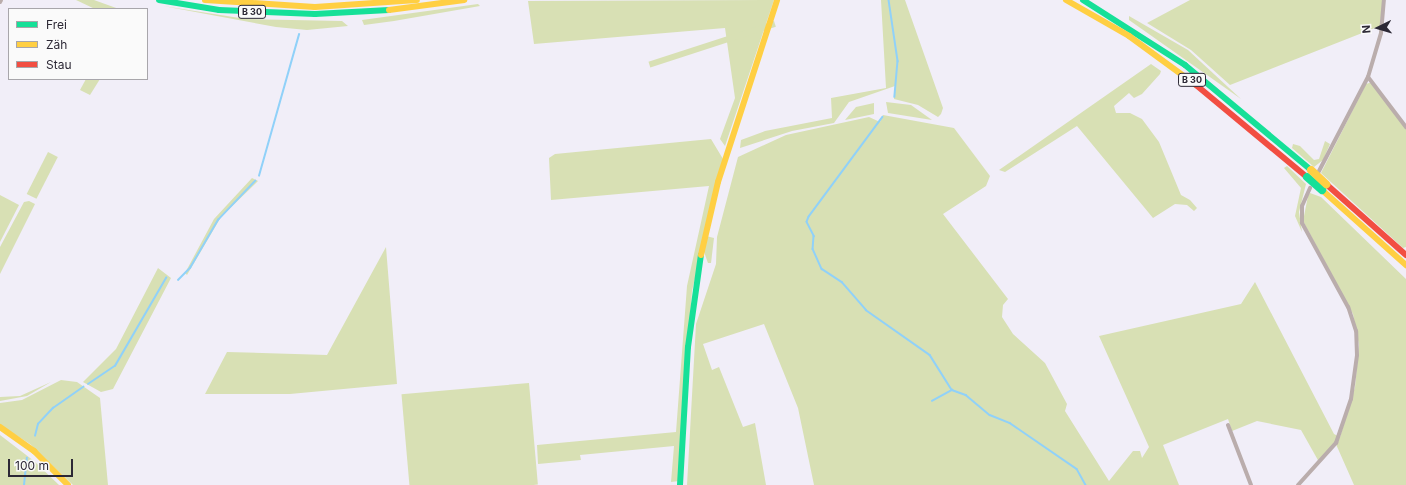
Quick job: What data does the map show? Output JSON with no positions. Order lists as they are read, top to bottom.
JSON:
{
  "streets": {
    "main road": ["B 30"]
  },
  "legend": ["Frei", "Zäh", "Stau"],
  "scale_bar": "100 m",
  "north": "left"
}
